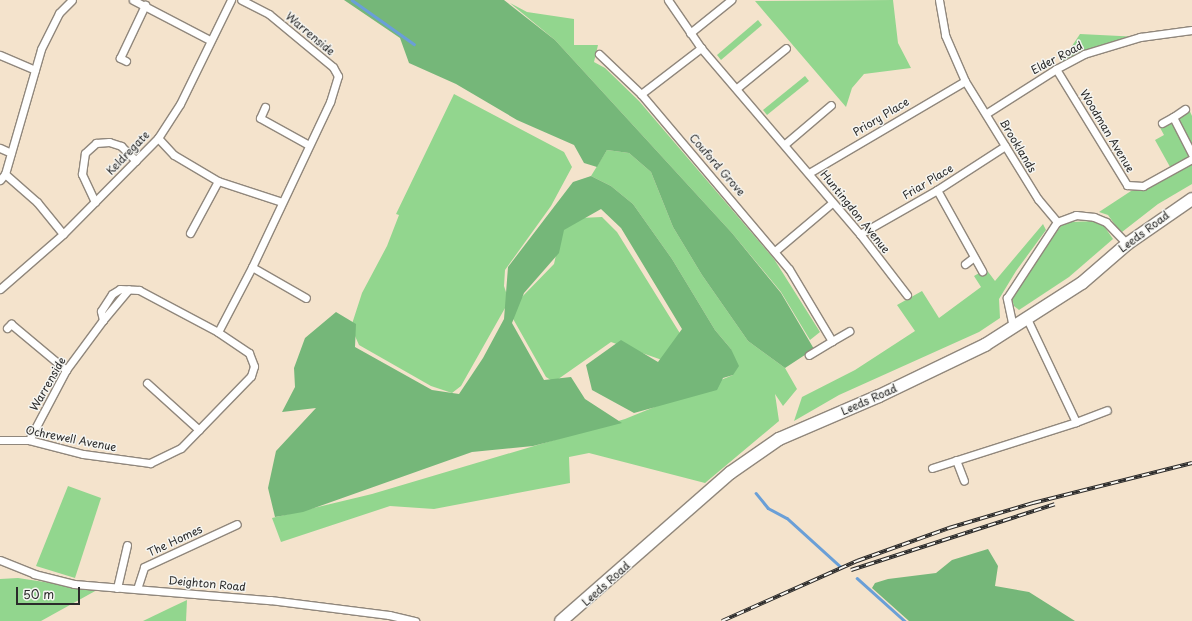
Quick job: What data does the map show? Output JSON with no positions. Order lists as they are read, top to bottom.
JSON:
{
  "streets": {
    "main road": ["Leeds Road"],
    "street": [
      "Warrenside",
      "Elder Road",
      "Priory Place",
      "Woodman Avenue",
      "Brooklands",
      "Keldregate",
      "Couford Grove",
      "Friar Place",
      "Huntingdon Avenue",
      "Ochrewell Avenue",
      "The Homes",
      "Deighton Road"
    ]
  },
  "crossings": [
    ["Warrenside", "Ochrewell Avenue"],
    ["Elder Road", "Woodman Avenue"],
    ["Elder Road", "Brooklands"],
    ["Priory Place", "Brooklands"],
    ["Priory Place", "Huntingdon Avenue"],
    ["Brooklands", "Friar Place"],
    ["Friar Place", "Huntingdon Avenue"],
    ["The Homes", "Deighton Road"]
  ],
  "scale_bar": "50 m"
}
